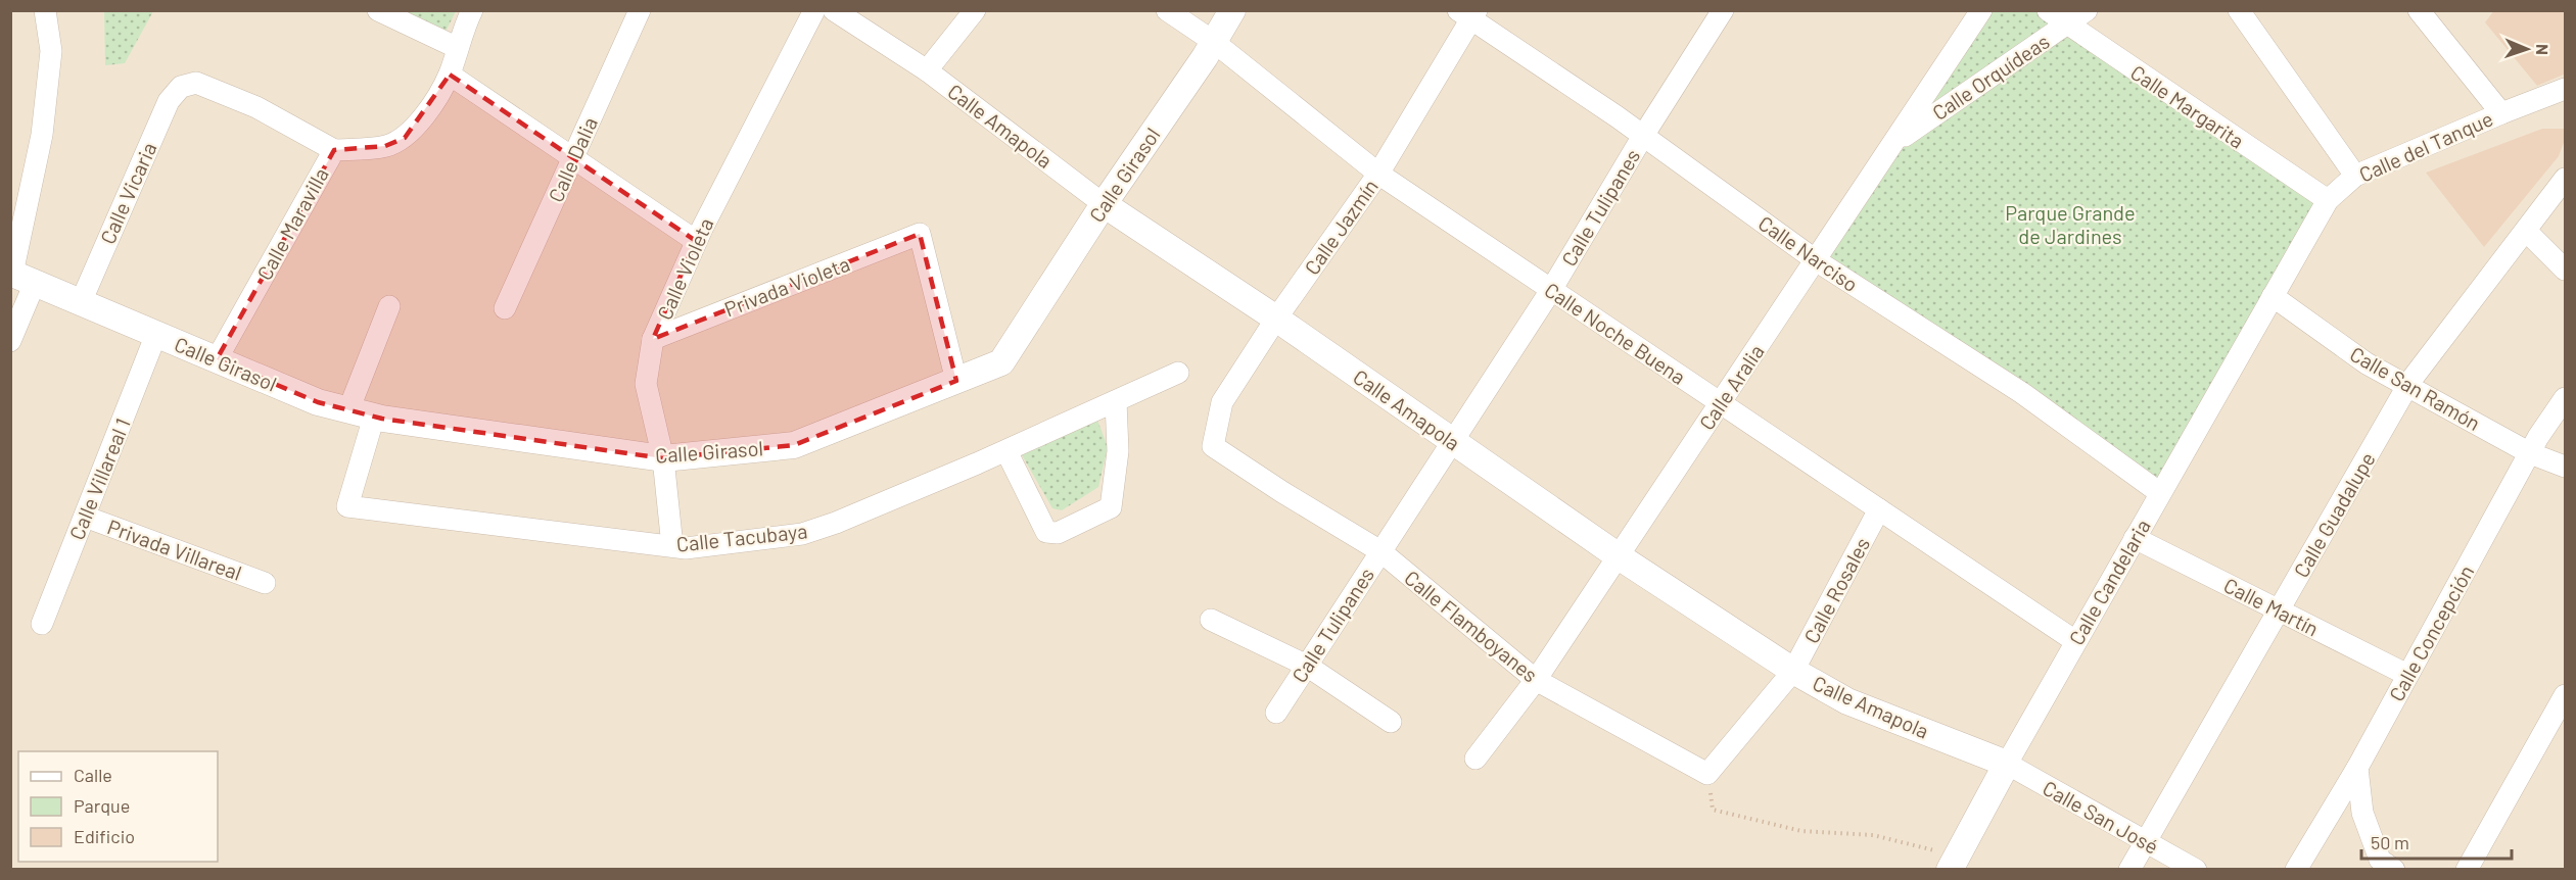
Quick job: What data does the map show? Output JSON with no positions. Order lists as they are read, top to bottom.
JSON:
{
  "streets": {
    "street": [
      "Calle Orquídeas",
      "Calle Margarita",
      "Calle Amapola",
      "Calle del Tanque",
      "Calle Dalia",
      "Calle Girasol",
      "Calle Vicaria",
      "Calle Tulipanes",
      "Calle Maravilla",
      "Calle Jazmín",
      "Calle Narciso",
      "Calle Violeta",
      "Privada Violeta",
      "Calle Noche Buena",
      "Calle Aralia",
      "Calle San Ramón",
      "Calle Villareal 1",
      "Calle Guadalupe",
      "Calle Tacubaya",
      "Privada Villareal",
      "Calle Candelaria",
      "Calle Rosales",
      "Calle Martín",
      "Calle Flamboyanes",
      "Calle Concepción",
      "Calle San José"
    ]
  },
  "crossings": [
    ["Calle Orquídeas", "Calle Margarita"],
    ["Calle Orquídeas", "Calle Aralia"],
    ["Calle Margarita", "Calle del Tanque"],
    ["Calle Amapola", "Calle Girasol"],
    ["Calle Amapola", "Calle Tulipanes"],
    ["Calle Amapola", "Calle Jazmín"],
    ["Calle Amapola", "Calle Aralia"],
    ["Calle Amapola", "Calle Candelaria"],
    ["Calle Amapola", "Calle Rosales"],
    ["Calle Amapola", "Calle San José"],
    ["Calle del Tanque", "Calle San Ramón"],
    ["Calle del Tanque", "Calle Candelaria"],
    ["Calle Girasol", "Calle Vicaria"],
    ["Calle Girasol", "Calle Maravilla"],
    ["Calle Girasol", "Calle Violeta"],
    ["Calle Girasol", "Privada Violeta"],
    ["Calle Girasol", "Calle Noche Buena"],
    ["Calle Girasol", "Calle Villareal 1"],
    ["Calle Girasol", "Calle Tacubaya"],
    ["Calle Vicaria", "Calle Maravilla"],
    ["Calle Tulipanes", "Calle Narciso"],
    ["Calle Tulipanes", "Calle Noche Buena"],
    ["Calle Tulipanes", "Calle Flamboyanes"],
    ["Calle Jazmín", "Calle Narciso"],
    ["Calle Jazmín", "Calle Noche Buena"],
    ["Calle Jazmín", "Calle Flamboyanes"],
    ["Calle Narciso", "Calle Aralia"],
    ["Calle Narciso", "Calle Candelaria"],
    ["Calle Violeta", "Privada Violeta"],
    ["Calle Violeta", "Calle Tacubaya"],
    ["Calle Noche Buena", "Calle Aralia"],
    ["Calle Noche Buena", "Calle Candelaria"],
    ["Calle Noche Buena", "Calle Rosales"],
    ["Calle Aralia", "Calle Flamboyanes"],
    ["Calle San Ramón", "Calle Guadalupe"],
    ["Calle San Ramón", "Calle Candelaria"],
    ["Calle San Ramón", "Calle Concepción"],
    ["Calle Villareal 1", "Privada Villareal"],
    ["Calle Guadalupe", "Calle Martín"],
    ["Calle Guadalupe", "Calle San José"],
    ["Calle Candelaria", "Calle Martín"],
    ["Calle Candelaria", "Calle San José"],
    ["Calle Rosales", "Calle Flamboyanes"],
    ["Calle Martín", "Calle Concepción"]
  ],
  "parks": ["Parque Grande de Jardines"],
  "legend": ["Calle", "Parque", "Edificio"],
  "scale_bar": "50 m",
  "north": "right"
}
